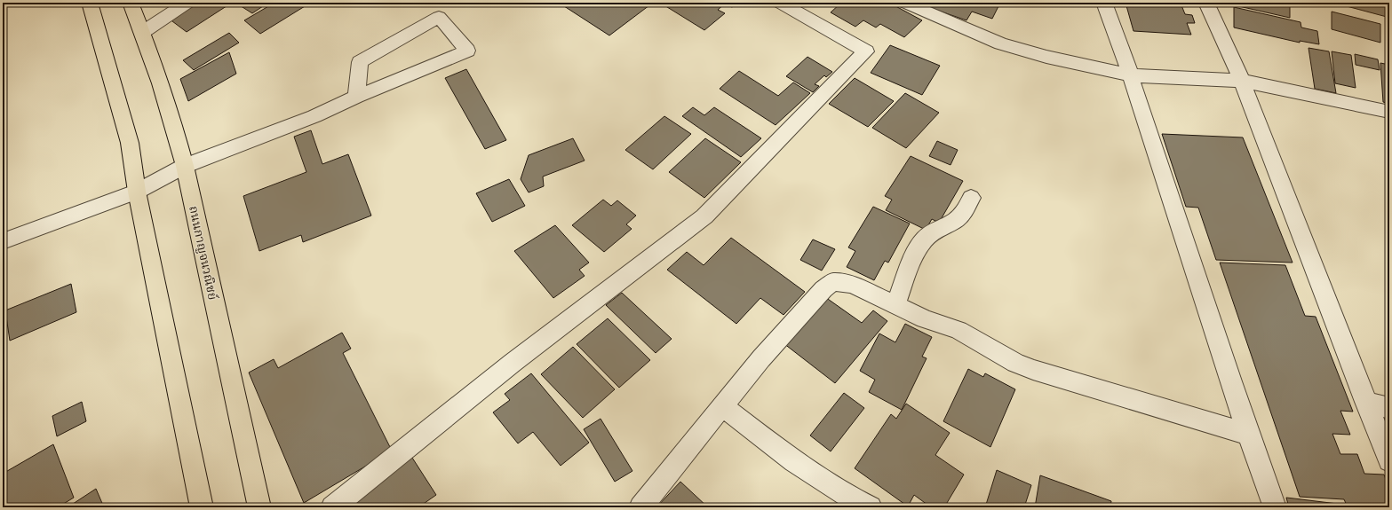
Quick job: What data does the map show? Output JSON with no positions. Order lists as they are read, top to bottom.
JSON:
{
  "streets": {
    "main road": ["ถนนกาญจนวณิชย์"]
  }
}
